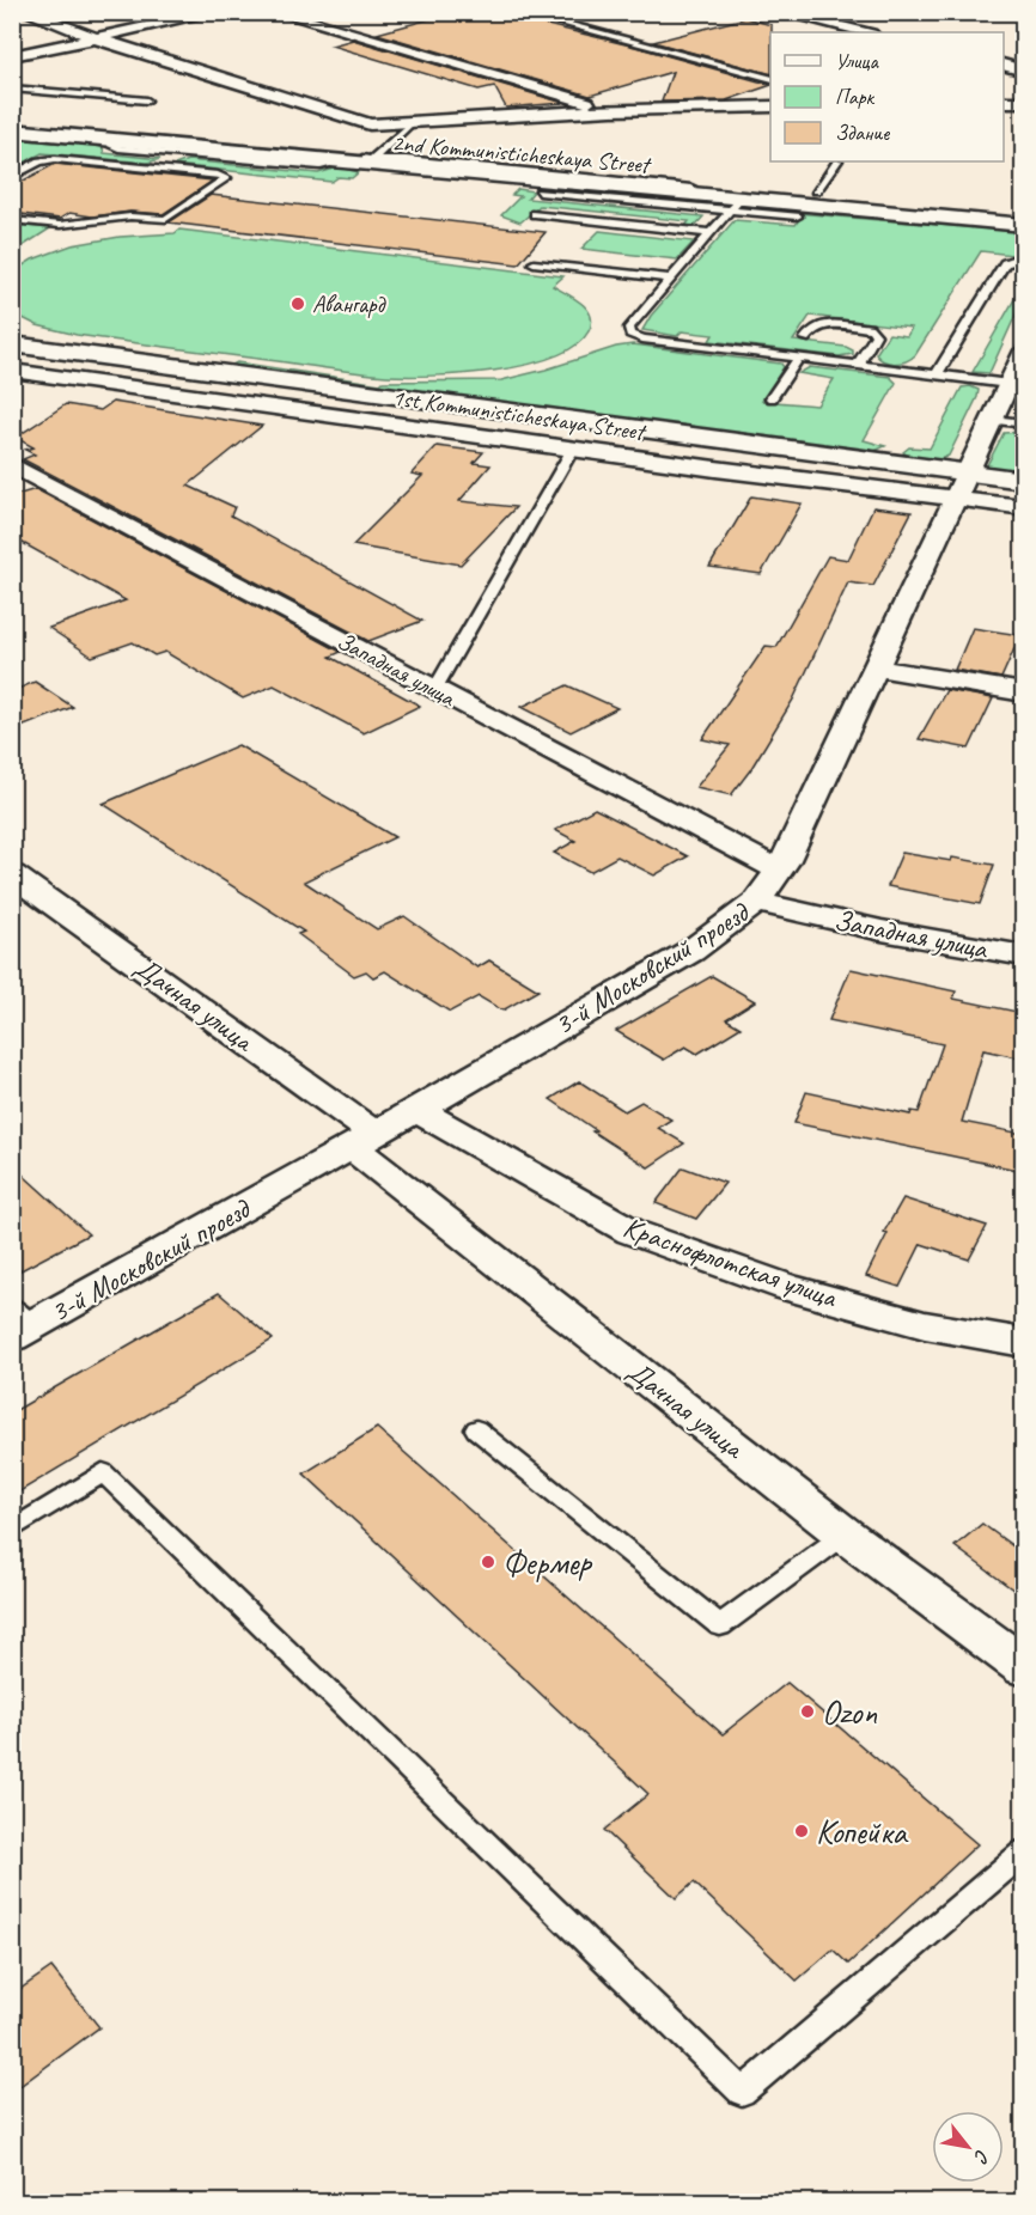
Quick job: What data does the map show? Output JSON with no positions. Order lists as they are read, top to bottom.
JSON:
{
  "streets": {
    "street": [
      "2nd Kommunisticheskaya Street",
      "1st Kommunisticheskaya Street",
      "Западная улица",
      "3-й Московский проезд",
      "Дачная улица",
      "Краснофлотская улица"
    ]
  },
  "crossings": [
    ["1st Kommunisticheskaya Street", "3-й Московский проезд"],
    ["Западная улица", "3-й Московский проезд"],
    ["3-й Московский проезд", "Дачная улица"],
    ["3-й Московский проезд", "Краснофлотская улица"]
  ],
  "places": [
    "Авангард",
    "Фермер",
    "Ozon",
    "Копейка"
  ],
  "legend": ["Улица", "Парк", "Здание"],
  "north": "bottom right"
}
